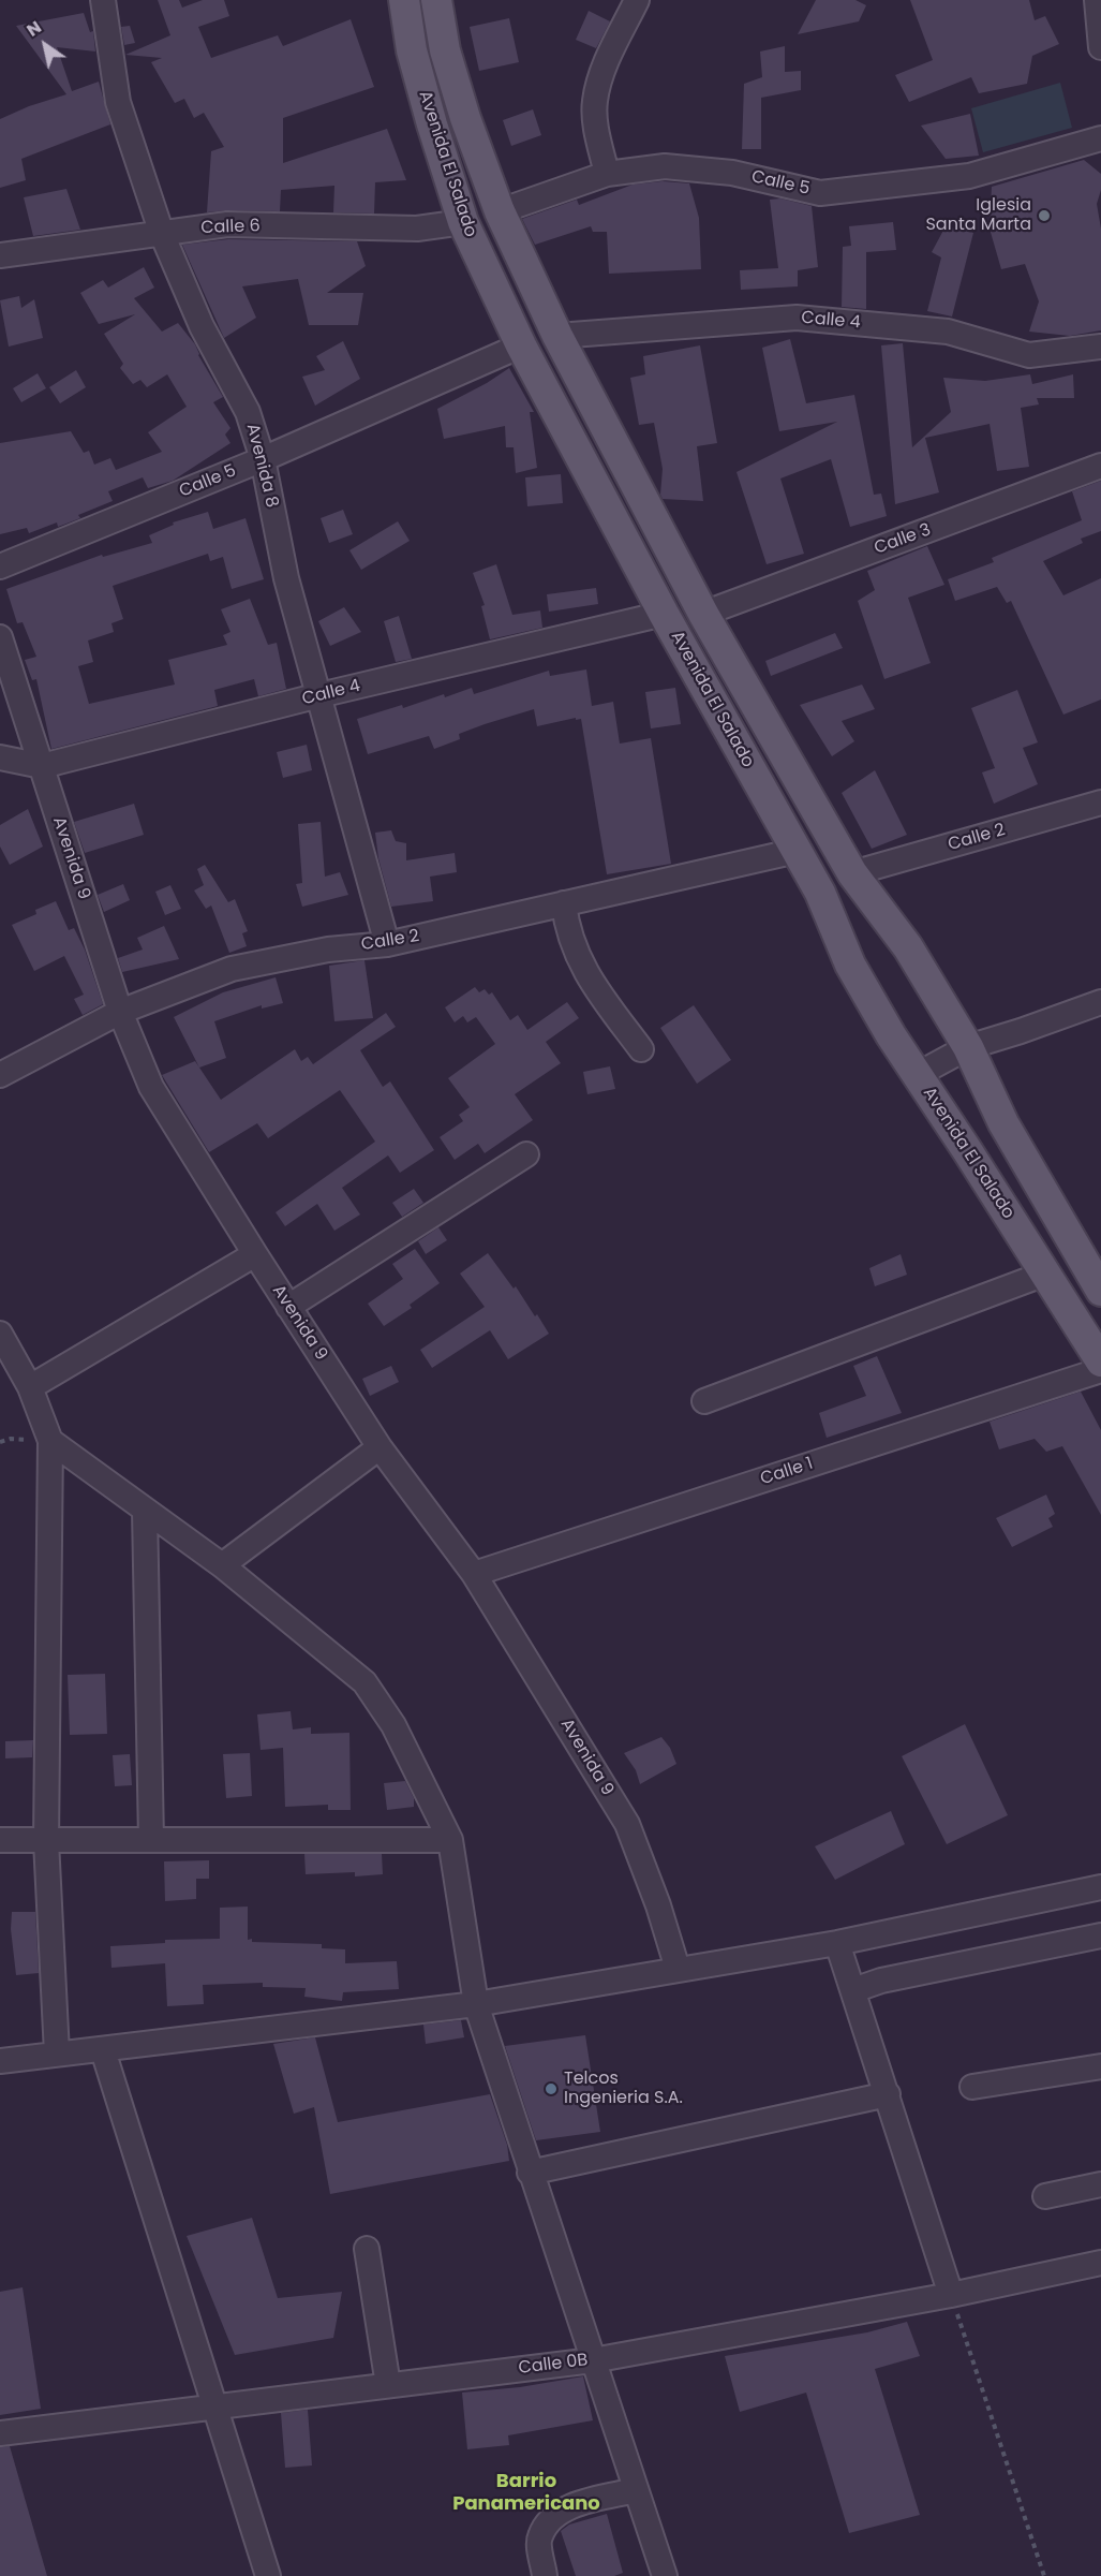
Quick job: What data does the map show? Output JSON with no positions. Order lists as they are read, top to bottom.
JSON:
{
  "streets": {
    "main road": ["Avenida El Salado"],
    "street": [
      "Calle 5",
      "Calle 6",
      "Calle 4",
      "Avenida 8",
      "Calle 3",
      "Calle 2",
      "Avenida 9",
      "Calle 1",
      "Calle 0B"
    ]
  },
  "crossings": [
    ["Avenida El Salado", "Calle 5"],
    ["Avenida El Salado", "Calle 6"],
    ["Avenida El Salado", "Calle 4"],
    ["Avenida El Salado", "Calle 3"],
    ["Avenida El Salado", "Calle 2"],
    ["Calle 5", "Avenida 8"],
    ["Calle 6", "Avenida 8"],
    ["Calle 4", "Avenida 8"],
    ["Calle 4", "Avenida 9"],
    ["Avenida 8", "Calle 2"],
    ["Calle 2", "Avenida 9"],
    ["Avenida 9", "Calle 1"]
  ],
  "districts": ["Barrio Panamericano"],
  "places": ["Iglesia Santa Marta", "Telcos Ingenieria S.A."],
  "north": "top left"
}
